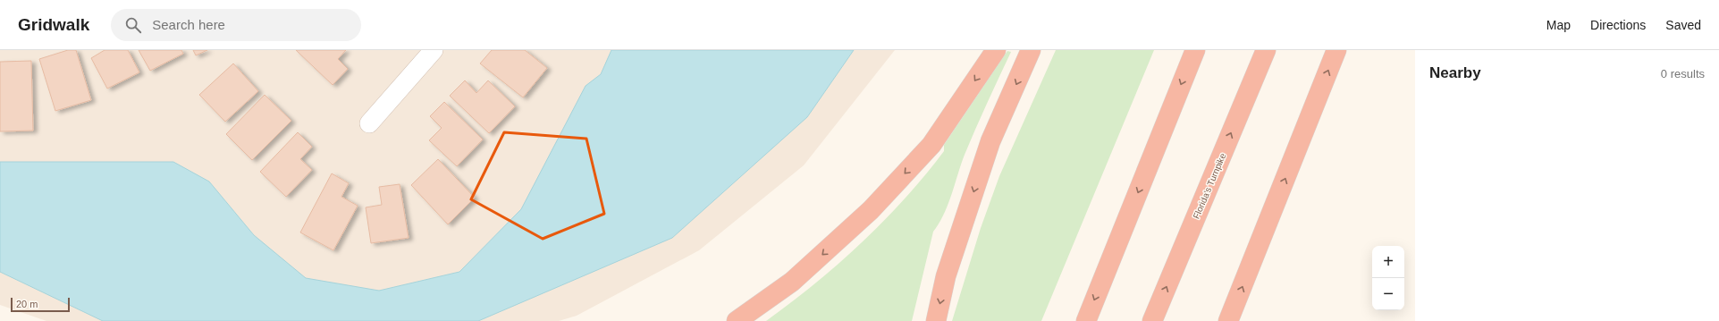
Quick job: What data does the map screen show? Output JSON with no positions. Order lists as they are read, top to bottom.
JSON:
{
  "streets": {
    "highway": ["Florida's Turnpike"]
  },
  "scale_bar": "20 m",
  "page": {
    "header": "Gridwalk",
    "search": "Search here",
    "nav": ["Map", "Directions", "Saved"],
    "heading": ["Nearby", "0 results"],
    "map_buttons": ["+", "−"],
    "scale": "20 m"
  }
}
